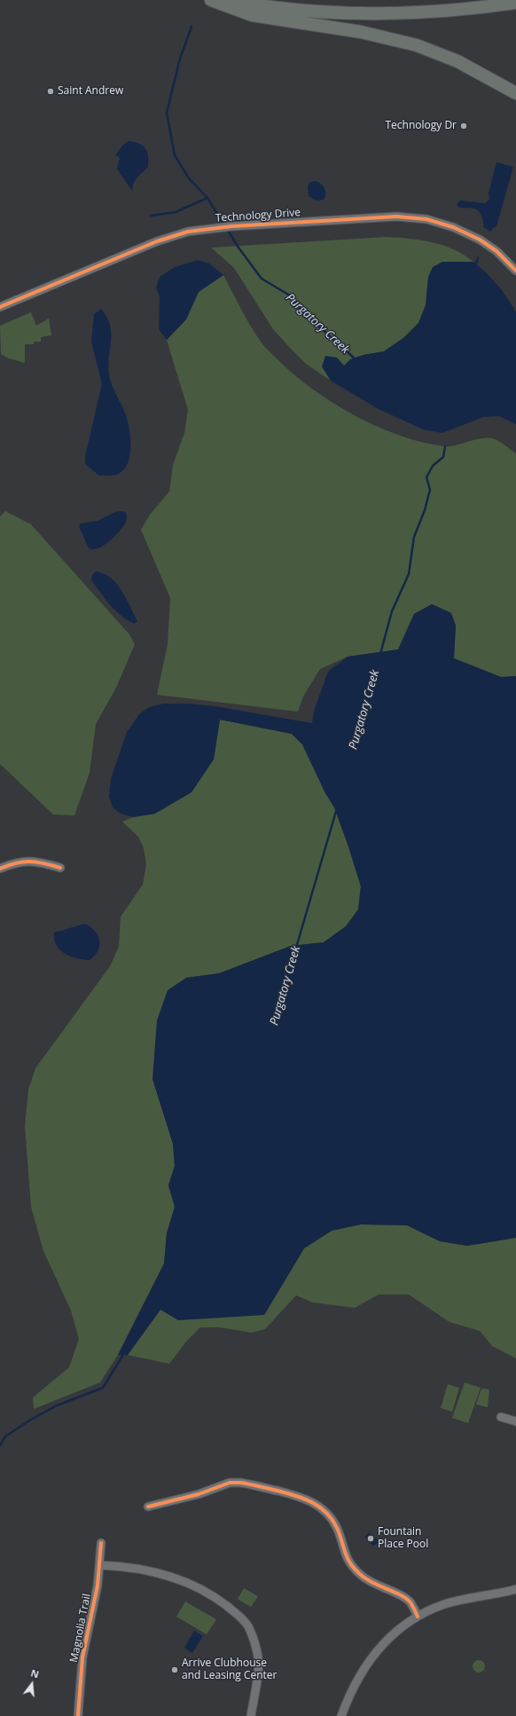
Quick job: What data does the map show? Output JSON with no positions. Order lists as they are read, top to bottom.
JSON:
{
  "streets": {
    "street": ["Technology Drive", "Magnolia Trail"]
  },
  "water": ["Purgatory Creek"],
  "places": [
    "Saint Andrew",
    "Technology Dr",
    "Fountain Place Pool",
    "Arrive Clubhouse and Leasing Center"
  ],
  "north": "top"
}
